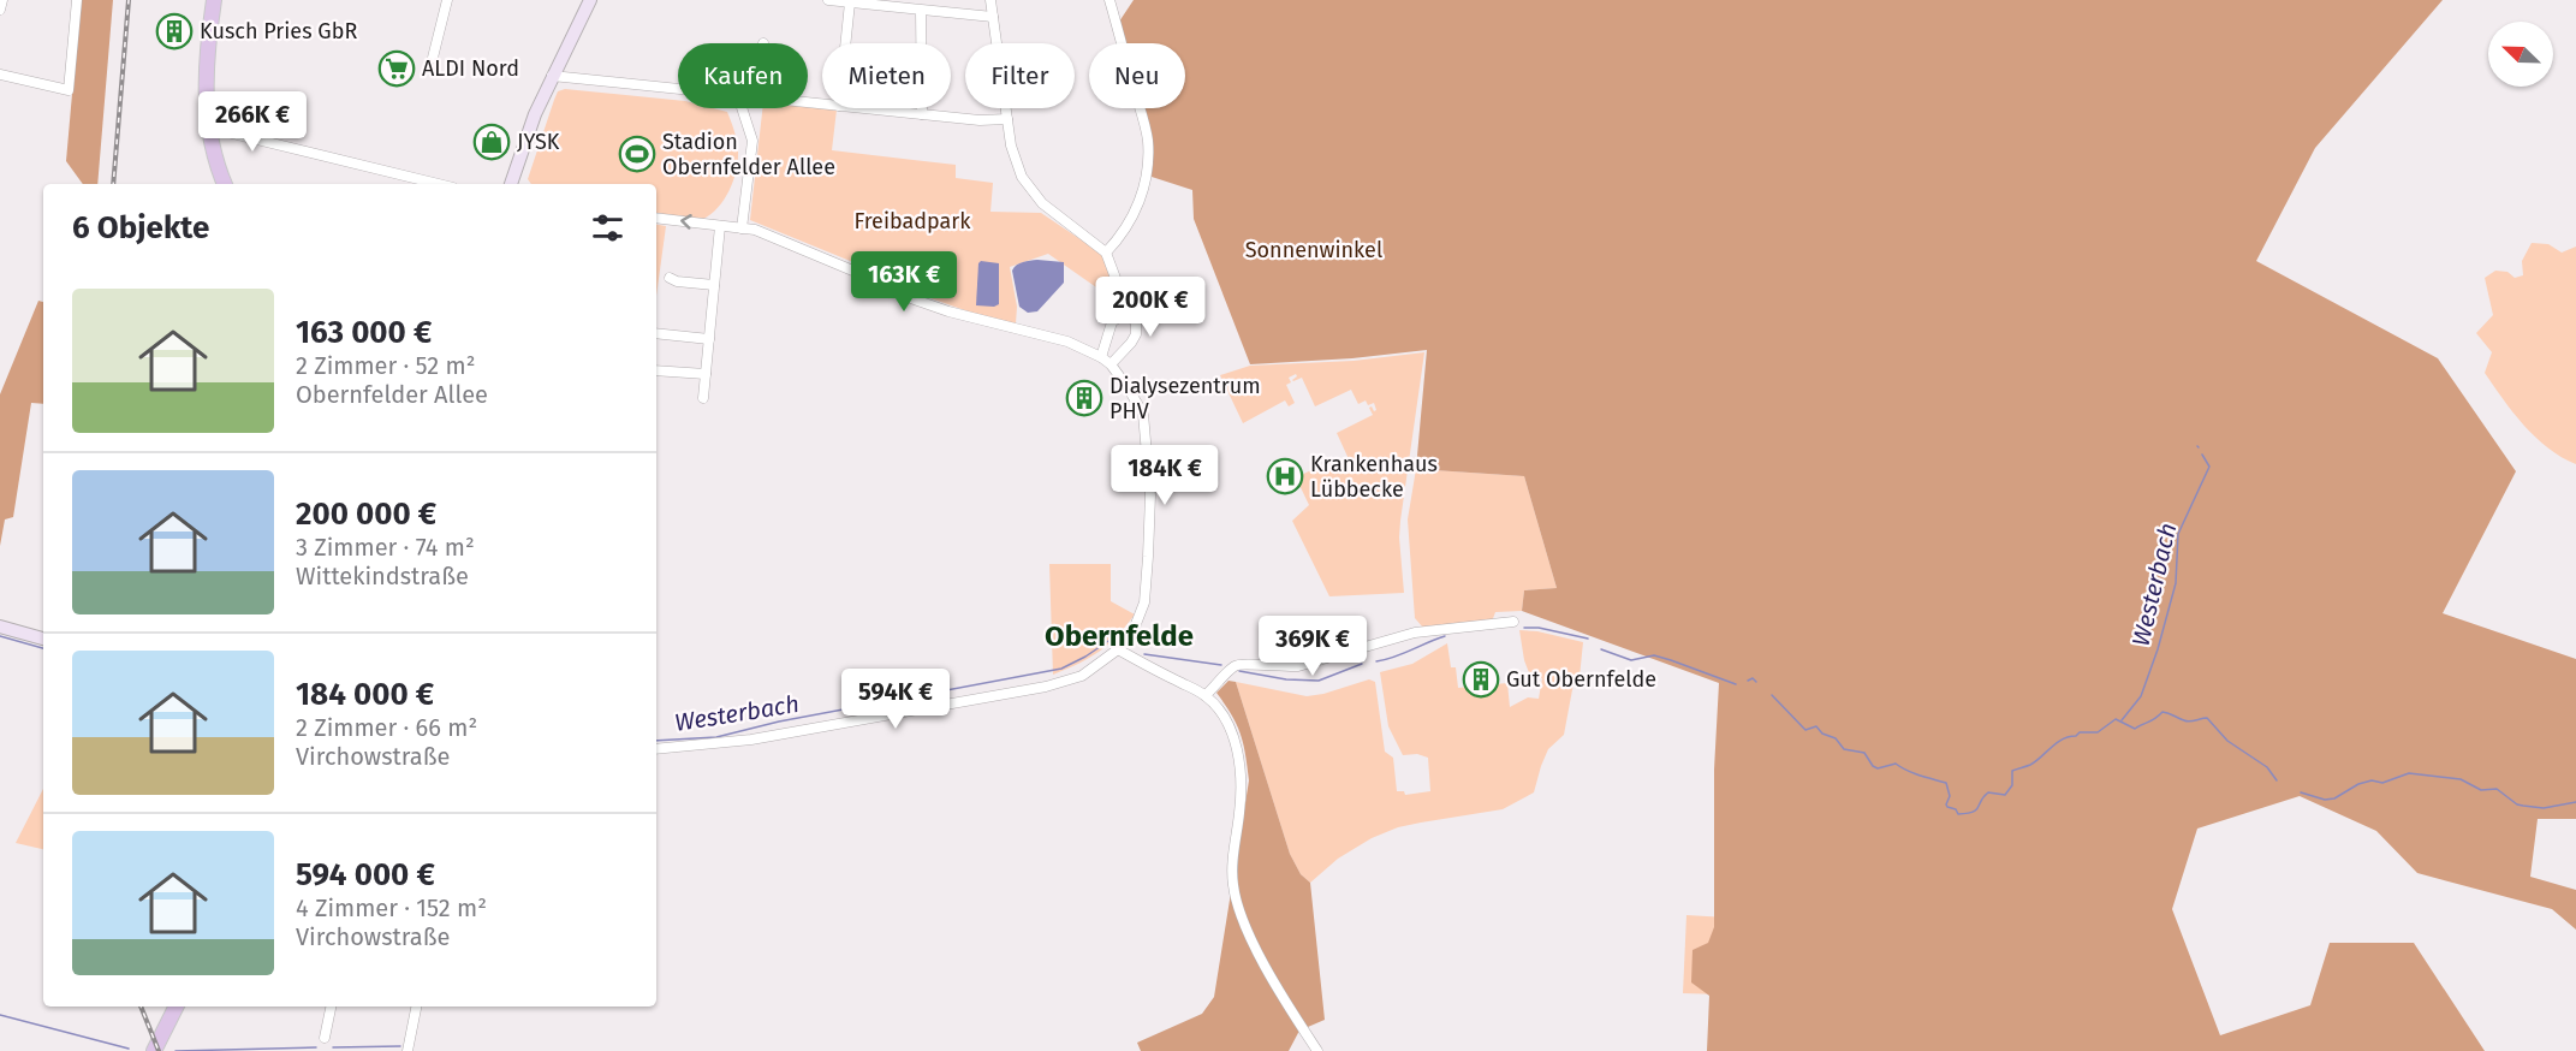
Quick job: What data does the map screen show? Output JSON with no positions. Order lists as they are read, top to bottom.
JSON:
{
  "districts": ["Obernfelde"],
  "water": ["Westerbach"],
  "parks": ["Freibadpark", "Sonnenwinkel"],
  "places": {
    "building": ["Kusch Pries GbR", "Dialysezentrum PHV", "Gut Obernfelde"],
    "supermarket": ["ALDI Nord"],
    "shop": ["JYSK"],
    "sports": ["Stadion Obernfelder Allee"],
    "hospital": ["Krankenhaus Lübbecke"]
  },
  "north": "top left",
  "page": {
    "chip": [
      "Kaufen",
      "Mieten",
      "Filter",
      "Neu"
    ],
    "price": [
      "266K €",
      "163K €",
      "200K €",
      "184K €",
      "369K €",
      "594K €"
    ],
    "heading": "6 Objekte",
    "list": [
      {
        "name": "163 000 €",
        "note": "2 Zimmer · 52 m² · Obernfelder Allee"
      },
      {
        "name": "200 000 €",
        "note": "3 Zimmer · 74 m² · Wittekindstraße"
      },
      {
        "name": "184 000 €",
        "note": "2 Zimmer · 66 m² · Virchowstraße"
      },
      {
        "name": "594 000 €",
        "note": "4 Zimmer · 152 m² · Virchowstraße"
      }
    ]
  }
}
